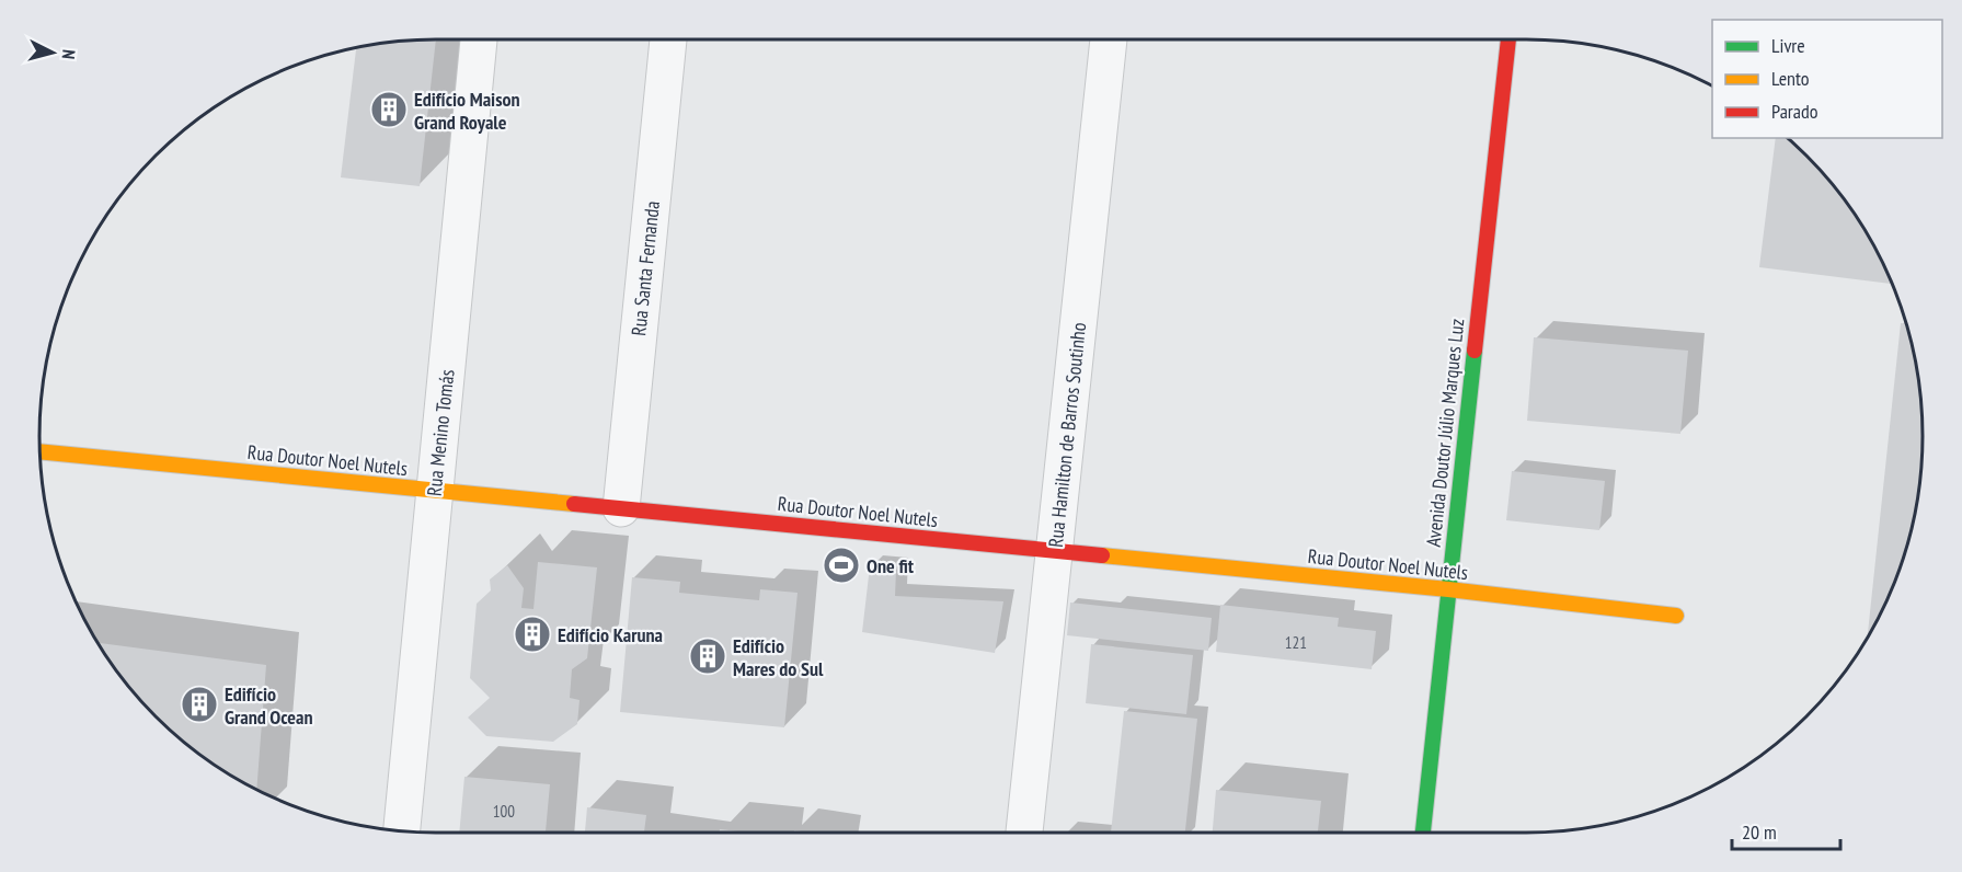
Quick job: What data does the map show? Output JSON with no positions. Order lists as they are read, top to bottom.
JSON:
{
  "streets": {
    "street": [
      "Rua Santa Fernanda",
      "Rua Menino Tomás",
      "Avenida Doutor Júlio Marques Luz",
      "Rua Hamilton de Barros Soutinho",
      "Rua Doutor Noel Nutels"
    ]
  },
  "crossings": [
    ["Rua Santa Fernanda", "Rua Doutor Noel Nutels"],
    ["Rua Menino Tomás", "Rua Doutor Noel Nutels"],
    ["Avenida Doutor Júlio Marques Luz", "Rua Doutor Noel Nutels"],
    ["Rua Hamilton de Barros Soutinho", "Rua Doutor Noel Nutels"]
  ],
  "places": {
    "building": [
      "Edifício Maison Grand Royale",
      "Edifício Karuna",
      "Edifício Mares do Sul",
      "Edifício Grand Ocean"
    ],
    "sports": ["One fit"]
  },
  "house_numbers": ["121", "100"],
  "legend": ["Livre", "Lento", "Parado"],
  "scale_bar": "20 m",
  "north": "right"
}
